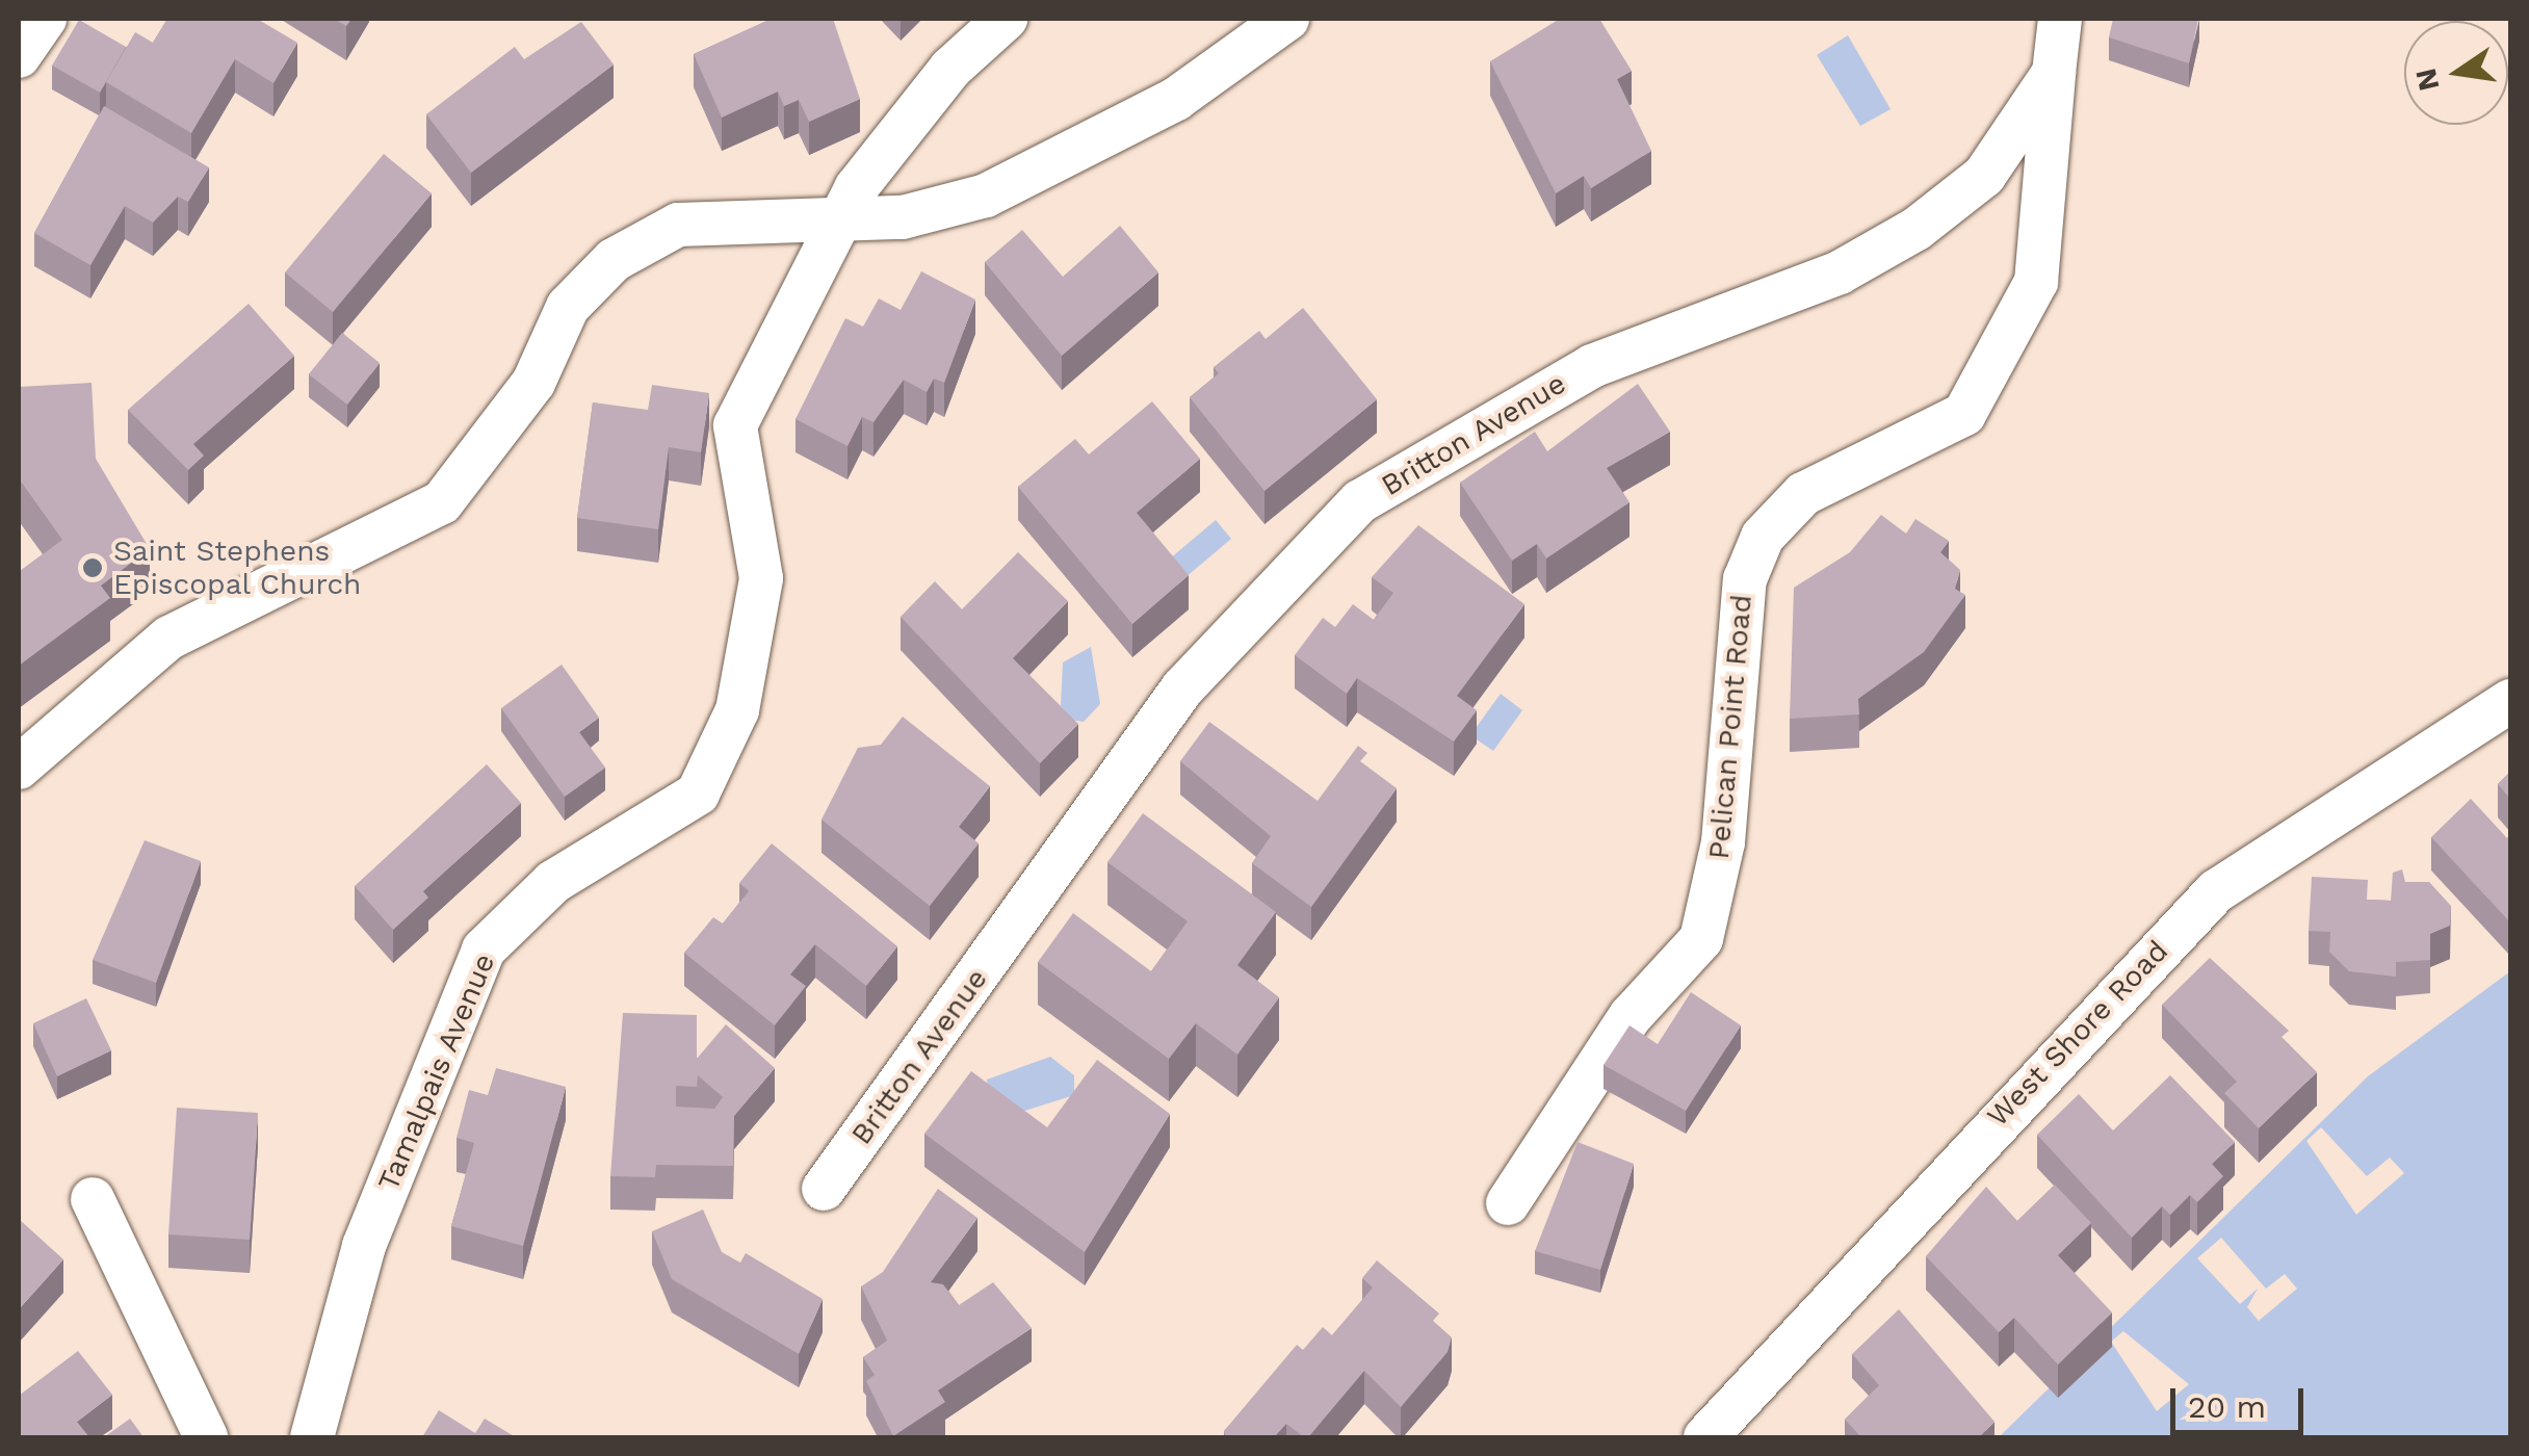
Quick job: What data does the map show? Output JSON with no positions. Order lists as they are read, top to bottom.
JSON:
{
  "streets": {
    "street": [
      "Britton Avenue",
      "Pelican Point Road",
      "West Shore Road",
      "Tamalpais Avenue"
    ]
  },
  "crossings": [
    ["Britton Avenue", "Pelican Point Road"]
  ],
  "places": ["Saint Stephens Episcopal Church"],
  "scale_bar": "20 m",
  "north": "left"
}
